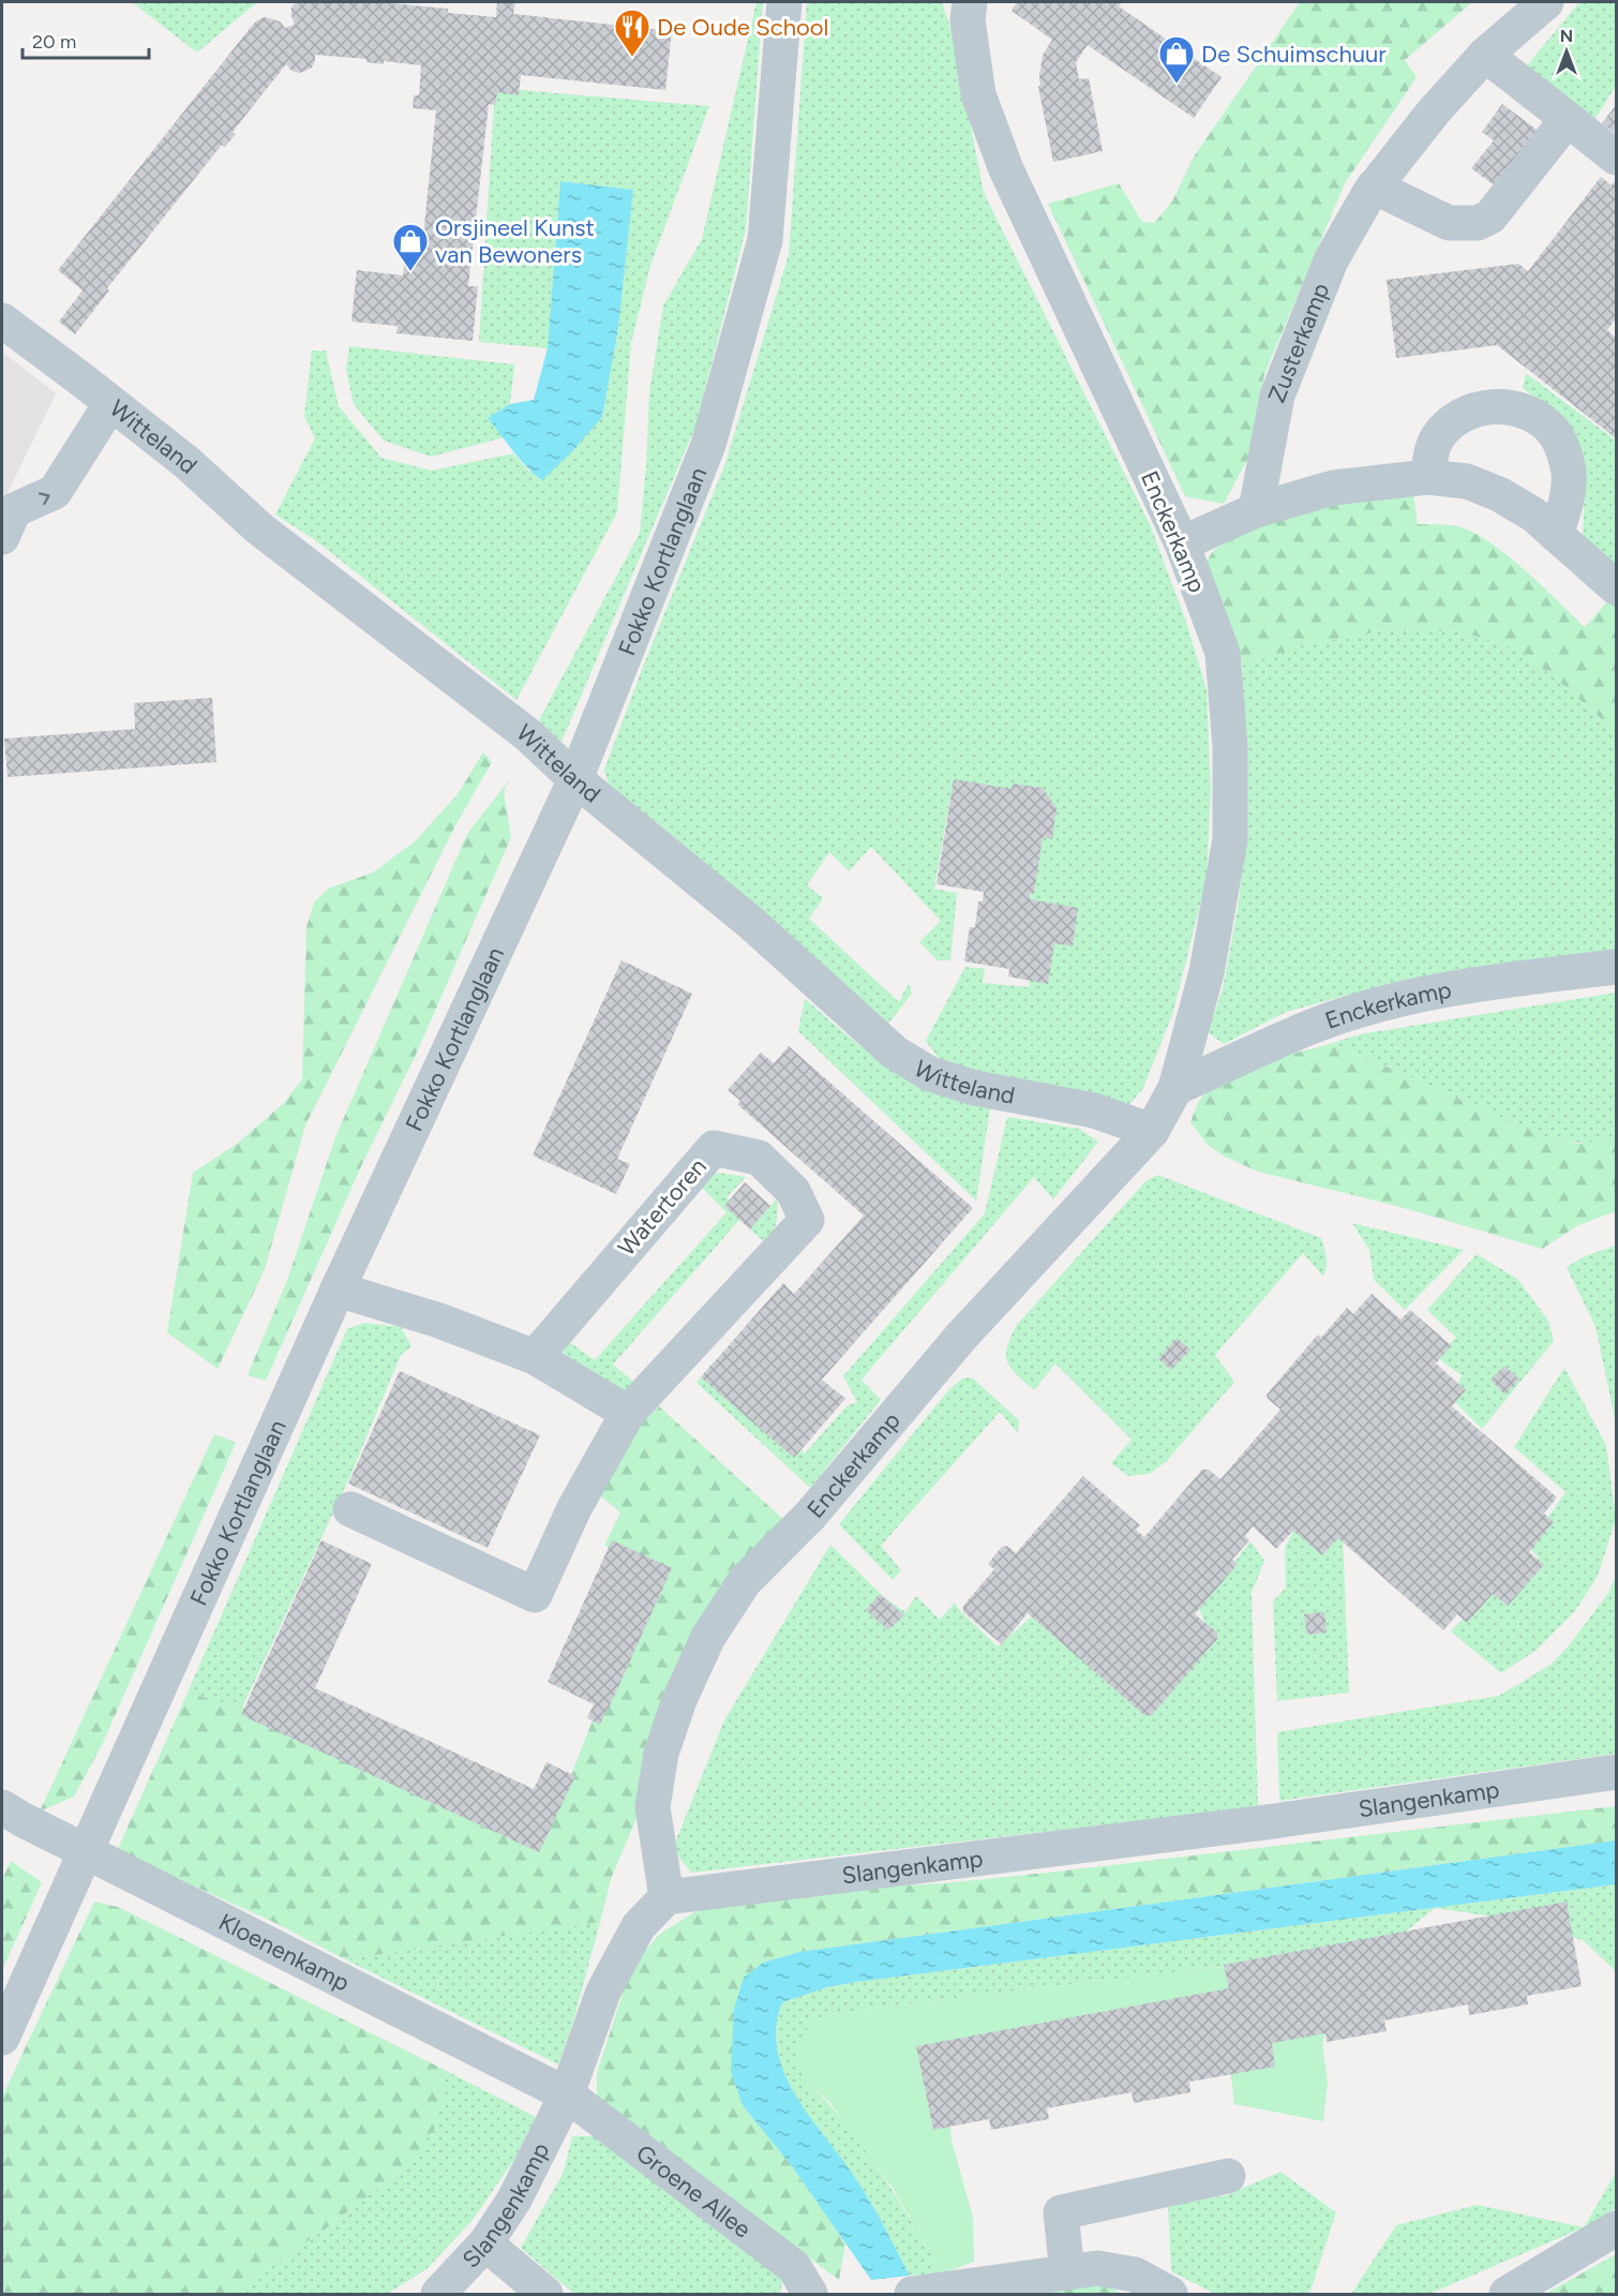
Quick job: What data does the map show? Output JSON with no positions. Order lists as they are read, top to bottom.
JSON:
{
  "streets": {
    "street": [
      "Zusterkamp",
      "Witteland",
      "Enckerkamp",
      "Fokko Kortlanglaan",
      "Watertoren",
      "Slangenkamp",
      "Kloenenkamp",
      "Groene Allee"
    ]
  },
  "crossings": [
    ["Witteland", "Enckerkamp"],
    ["Witteland", "Fokko Kortlanglaan"],
    ["Enckerkamp", "Slangenkamp"],
    ["Fokko Kortlanglaan", "Kloenenkamp"],
    ["Slangenkamp", "Kloenenkamp"],
    ["Slangenkamp", "Groene Allee"],
    ["Kloenenkamp", "Groene Allee"]
  ],
  "places": {
    "restaurant": ["De Oude School"],
    "shop": ["De Schuimschuur", "Orsjineel Kunst van Bewoners"]
  },
  "scale_bar": "20 m",
  "north": "top"
}
